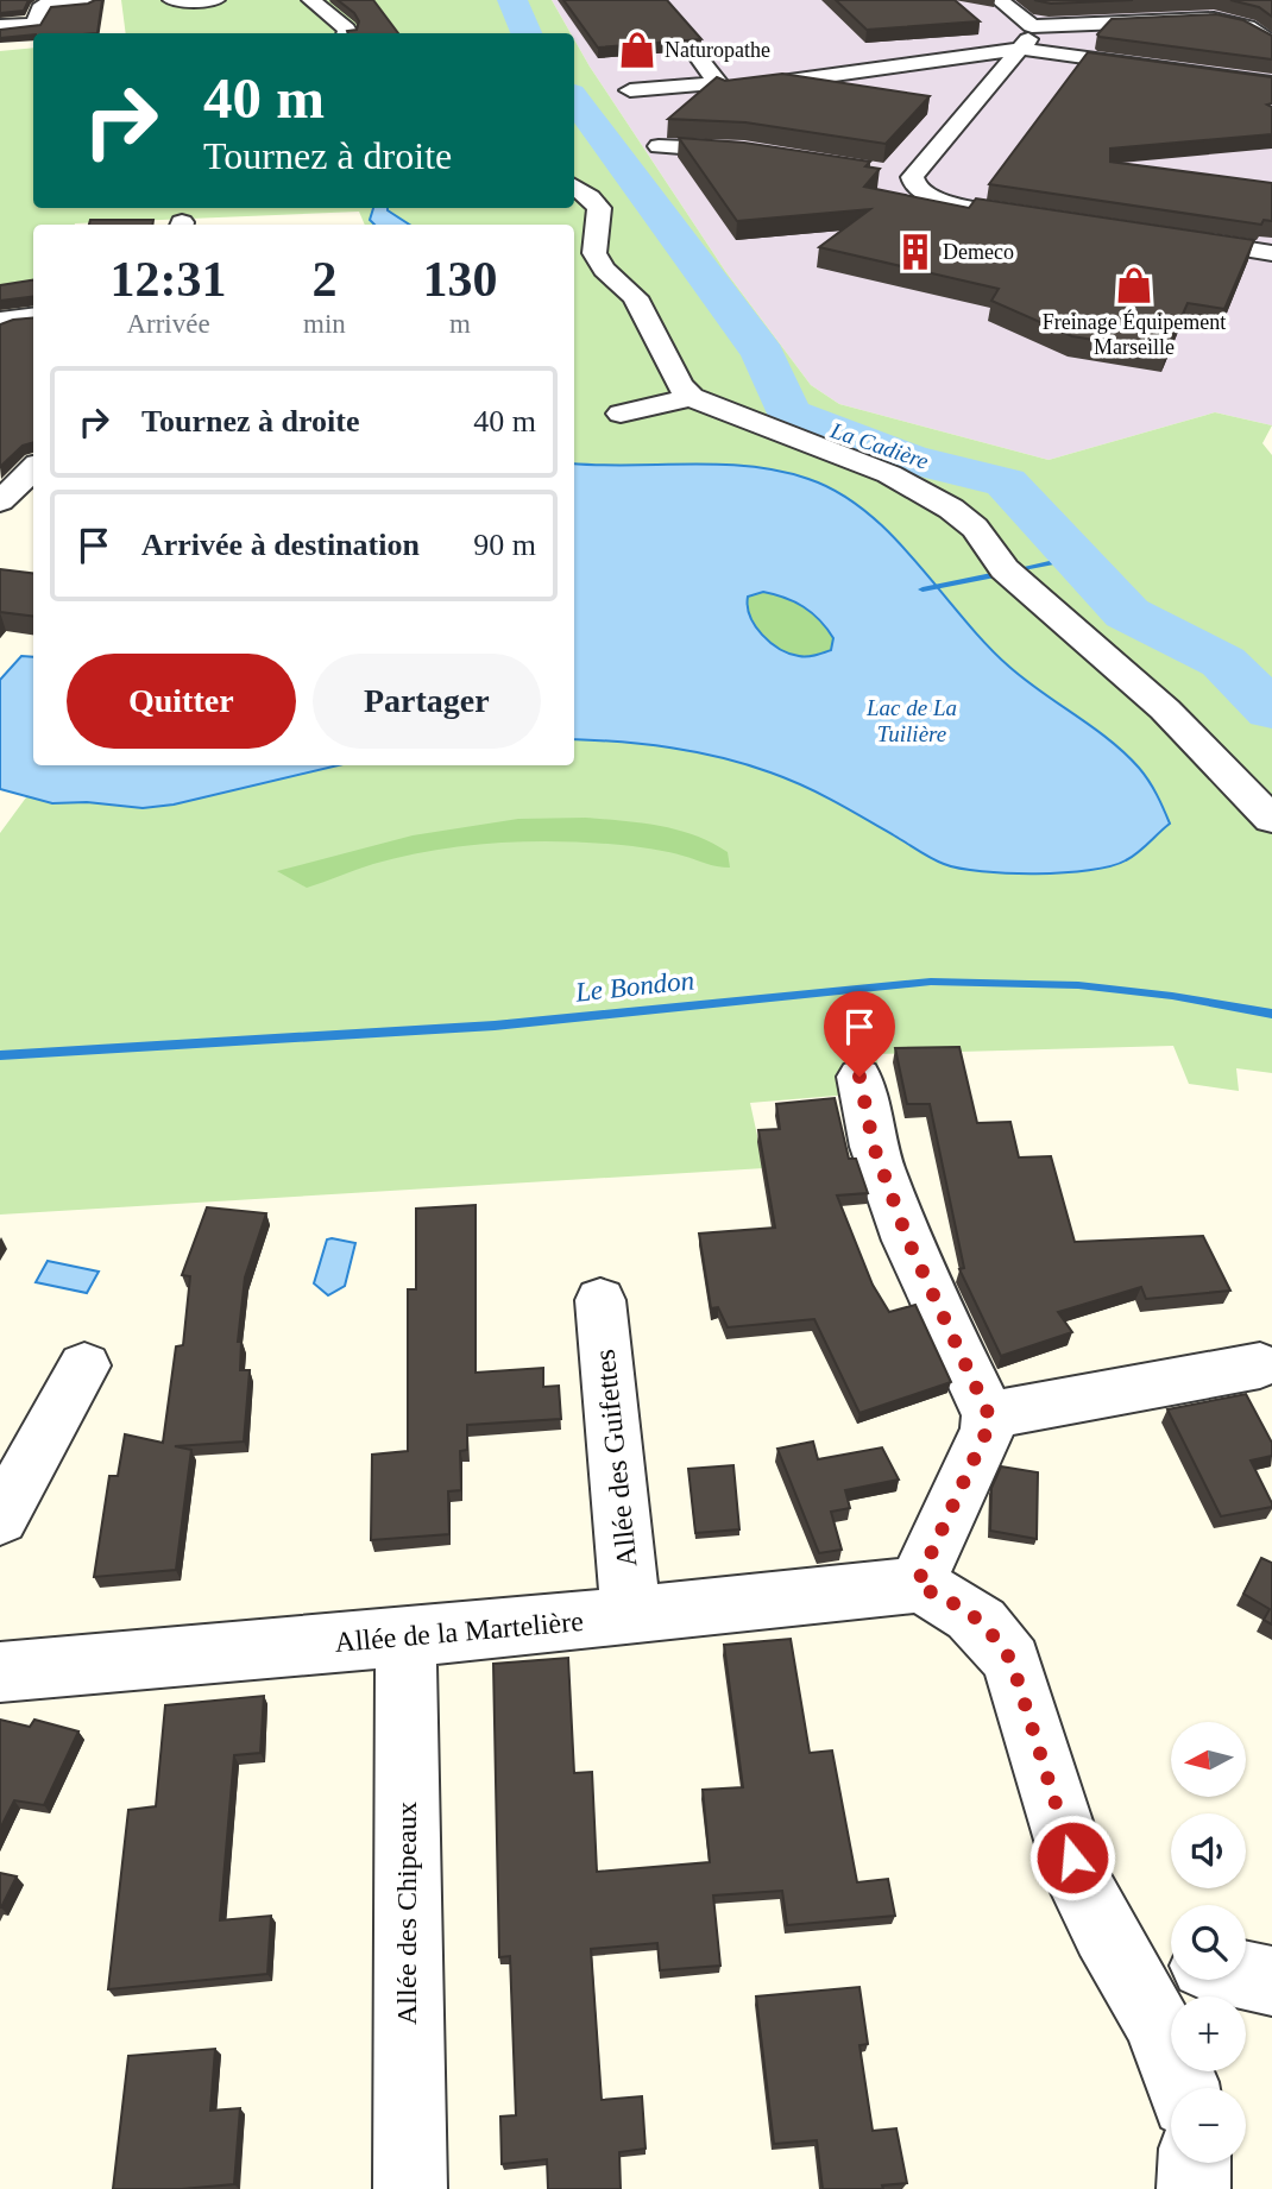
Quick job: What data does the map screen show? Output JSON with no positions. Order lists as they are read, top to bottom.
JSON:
{
  "streets": {
    "street": ["Allée des Guifettes", "Allée de la Martelière", "Allée des Chipeaux"]
  },
  "crossings": [
    ["Allée des Guifettes", "Allée de la Martelière"],
    ["Allée de la Martelière", "Allée des Chipeaux"]
  ],
  "water": ["La Cadière", "Lac de La Tuilière", "Le Bondon"],
  "places": {
    "shop": ["Naturopathe", "Freinage Équipement Marseille"],
    "building": ["Demeco"]
  },
  "north": "left",
  "page": {
    "turn": ["40 m", "Tournez à droite"],
    "eta": [
      "12:31",
      "Arrivée",
      "2",
      "min",
      "130",
      "m"
    ],
    "list": [
      {
        "name": "Tournez à droite",
        "value": "40 m"
      },
      {
        "name": "Arrivée à destination",
        "value": "90 m"
      }
    ],
    "buttons": ["Quitter", "Partager"],
    "map_buttons": ["+", "−"]
  }
}
